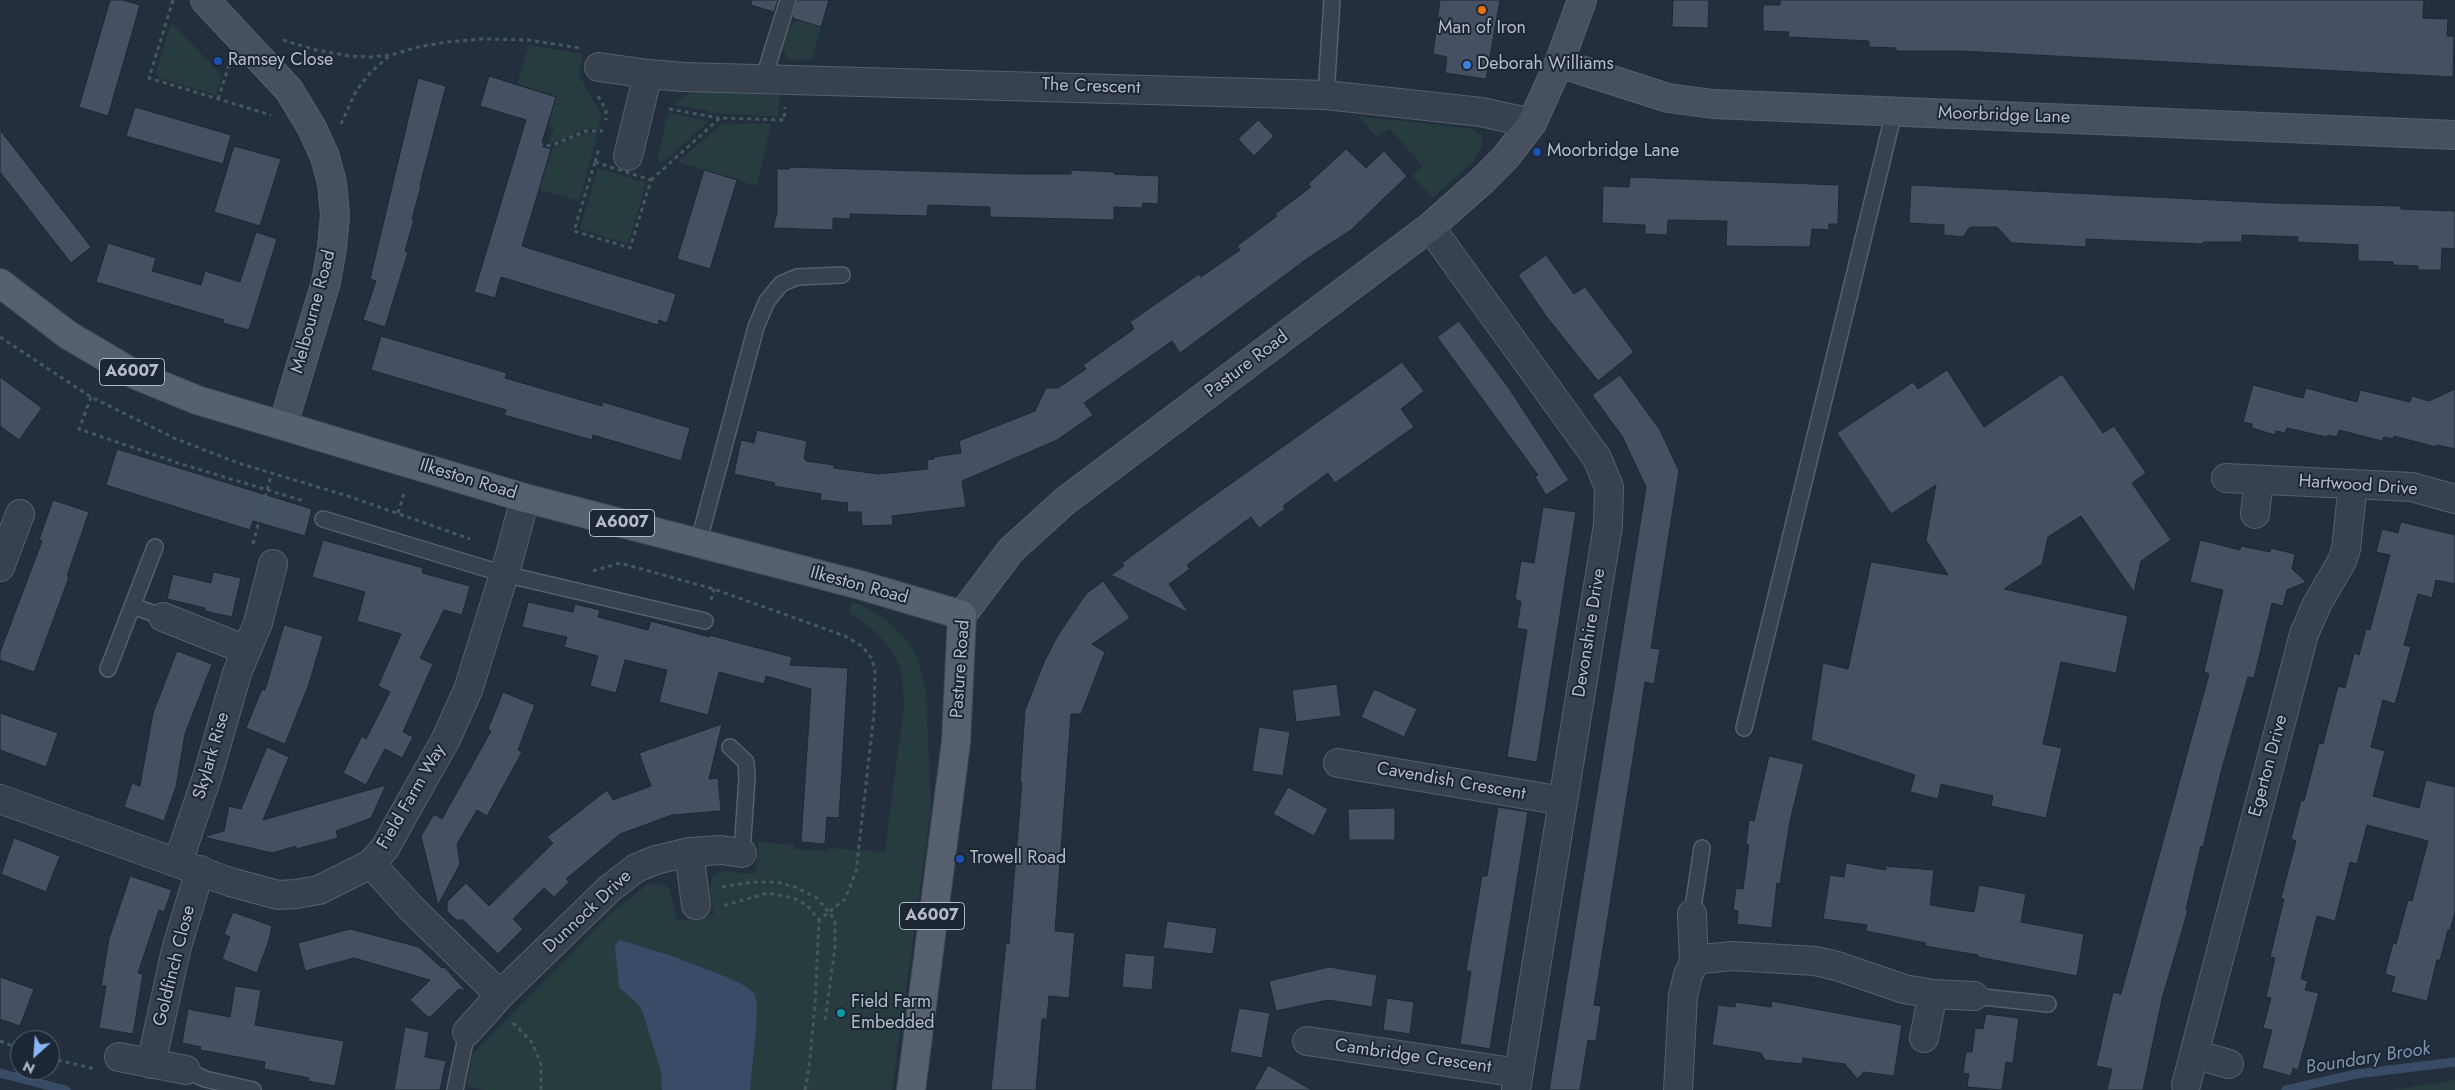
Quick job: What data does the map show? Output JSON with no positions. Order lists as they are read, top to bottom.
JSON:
{
  "streets": {
    "main road": ["Pasture Road", "A6007", "Ilkeston Road"],
    "street": [
      "The Crescent",
      "Moorbridge Lane",
      "Melbourne Road",
      "Hartwood Drive",
      "Devonshire Drive",
      "Skylark Rise",
      "Egerton Drive",
      "Cavendish Crescent",
      "Field Farm Way",
      "Dunnock Drive",
      "Goldfinch Close",
      "Cambridge Crescent"
    ]
  },
  "crossings": [
    ["The Crescent", "Pasture Road"],
    ["Moorbridge Lane", "Pasture Road"],
    ["Melbourne Road", "Ilkeston Road"],
    ["Pasture Road", "Ilkeston Road"],
    ["Pasture Road", "Devonshire Drive"],
    ["Ilkeston Road", "Field Farm Way"],
    ["Hartwood Drive", "Egerton Drive"],
    ["Devonshire Drive", "Cavendish Crescent"],
    ["Devonshire Drive", "Cambridge Crescent"],
    ["Skylark Rise", "Field Farm Way"],
    ["Skylark Rise", "Goldfinch Close"],
    ["Field Farm Way", "Goldfinch Close"]
  ],
  "water": ["Boundary Brook"],
  "places": [
    "Man of Iron",
    "Ramsey Close",
    "Deborah Williams",
    "Moorbridge Lane",
    "Trowell Road",
    "Field Farm Embedded"
  ],
  "north": "bottom left"
}
